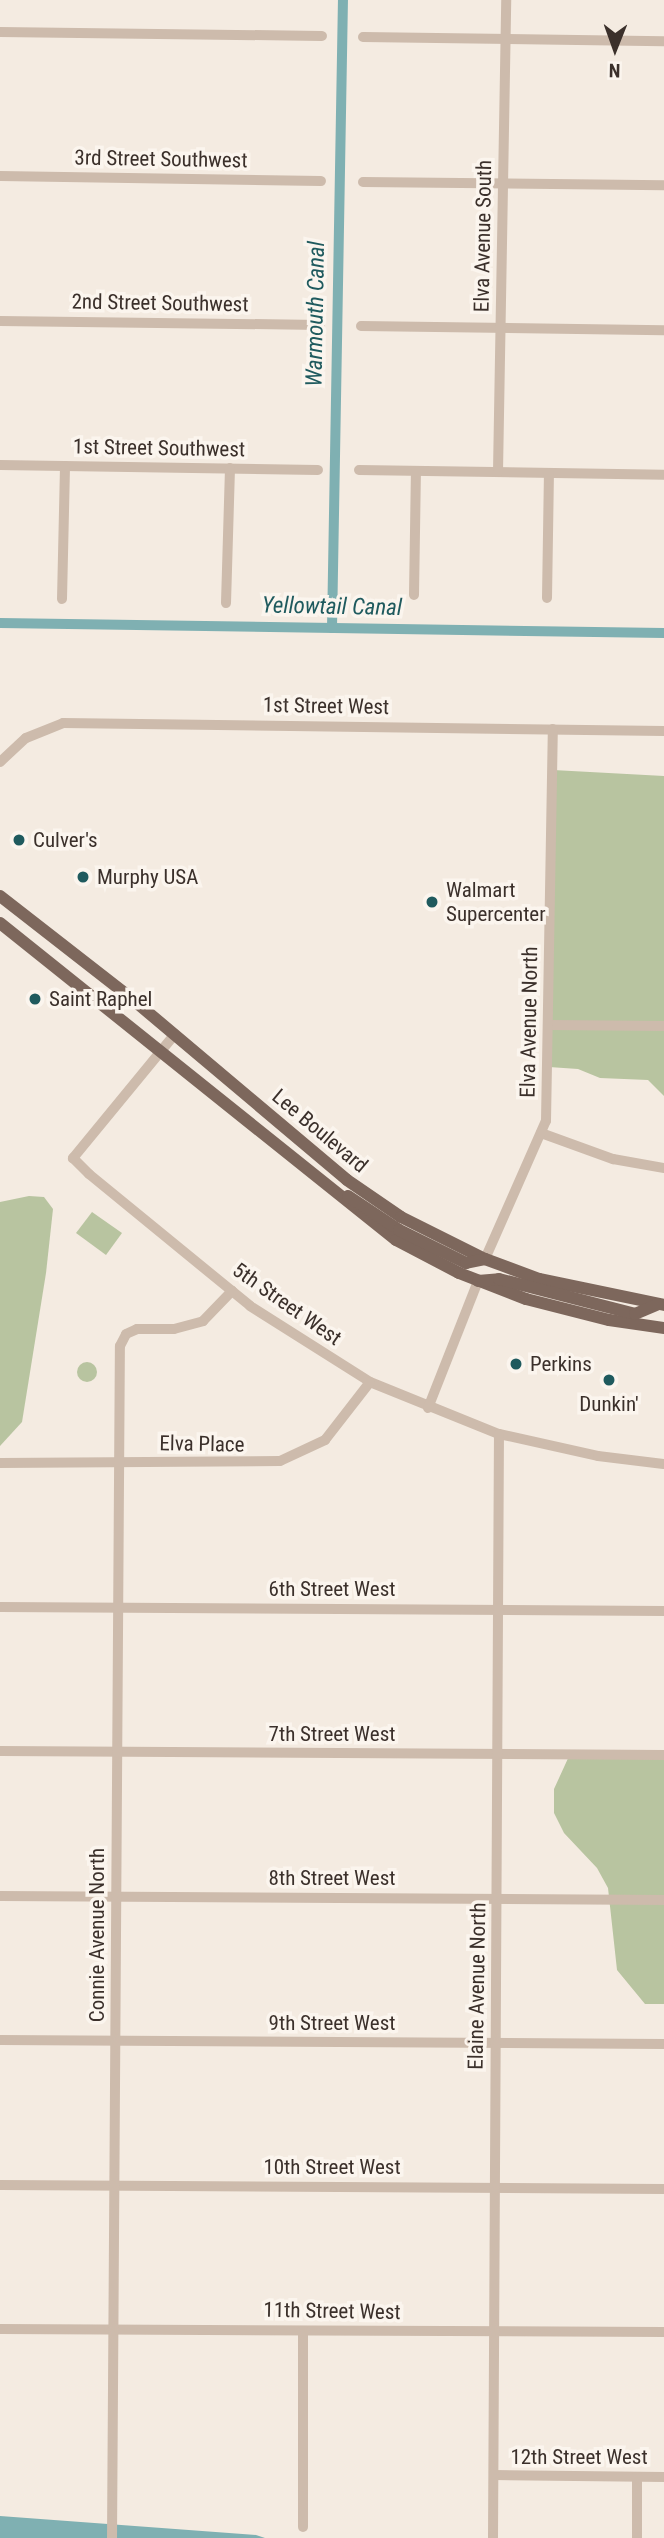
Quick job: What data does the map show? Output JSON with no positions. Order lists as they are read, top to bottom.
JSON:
{
  "streets": {
    "main road": ["Lee Boulevard"],
    "street": [
      "3rd Street Southwest",
      "Elva Avenue South",
      "2nd Street Southwest",
      "1st Street Southwest",
      "1st Street West",
      "Elva Avenue North",
      "5th Street West",
      "Elva Place",
      "6th Street West",
      "7th Street West",
      "8th Street West",
      "Connie Avenue North",
      "Elaine Avenue North",
      "9th Street West",
      "10th Street West",
      "11th Street West",
      "12th Street West"
    ]
  },
  "crossings": [
    ["1st Street West", "Elva Avenue North"],
    ["Elva Avenue North", "Lee Boulevard"],
    ["Lee Boulevard", "5th Street West"],
    ["5th Street West", "Elva Place"],
    ["5th Street West", "Connie Avenue North"],
    ["5th Street West", "Elaine Avenue North"],
    ["Elva Place", "Connie Avenue North"],
    ["6th Street West", "Connie Avenue North"],
    ["6th Street West", "Elaine Avenue North"],
    ["7th Street West", "Connie Avenue North"],
    ["7th Street West", "Elaine Avenue North"],
    ["8th Street West", "Connie Avenue North"],
    ["8th Street West", "Elaine Avenue North"],
    ["Connie Avenue North", "9th Street West"],
    ["Connie Avenue North", "10th Street West"],
    ["Connie Avenue North", "11th Street West"],
    ["Elaine Avenue North", "9th Street West"],
    ["Elaine Avenue North", "10th Street West"],
    ["Elaine Avenue North", "11th Street West"],
    ["Elaine Avenue North", "12th Street West"]
  ],
  "water": ["Warmouth Canal", "Yellowtail Canal"],
  "places": [
    "Culver's",
    "Murphy USA",
    "Walmart Supercenter",
    "Saint Raphel",
    "Perkins",
    "Dunkin'"
  ],
  "north": "bottom"
}
